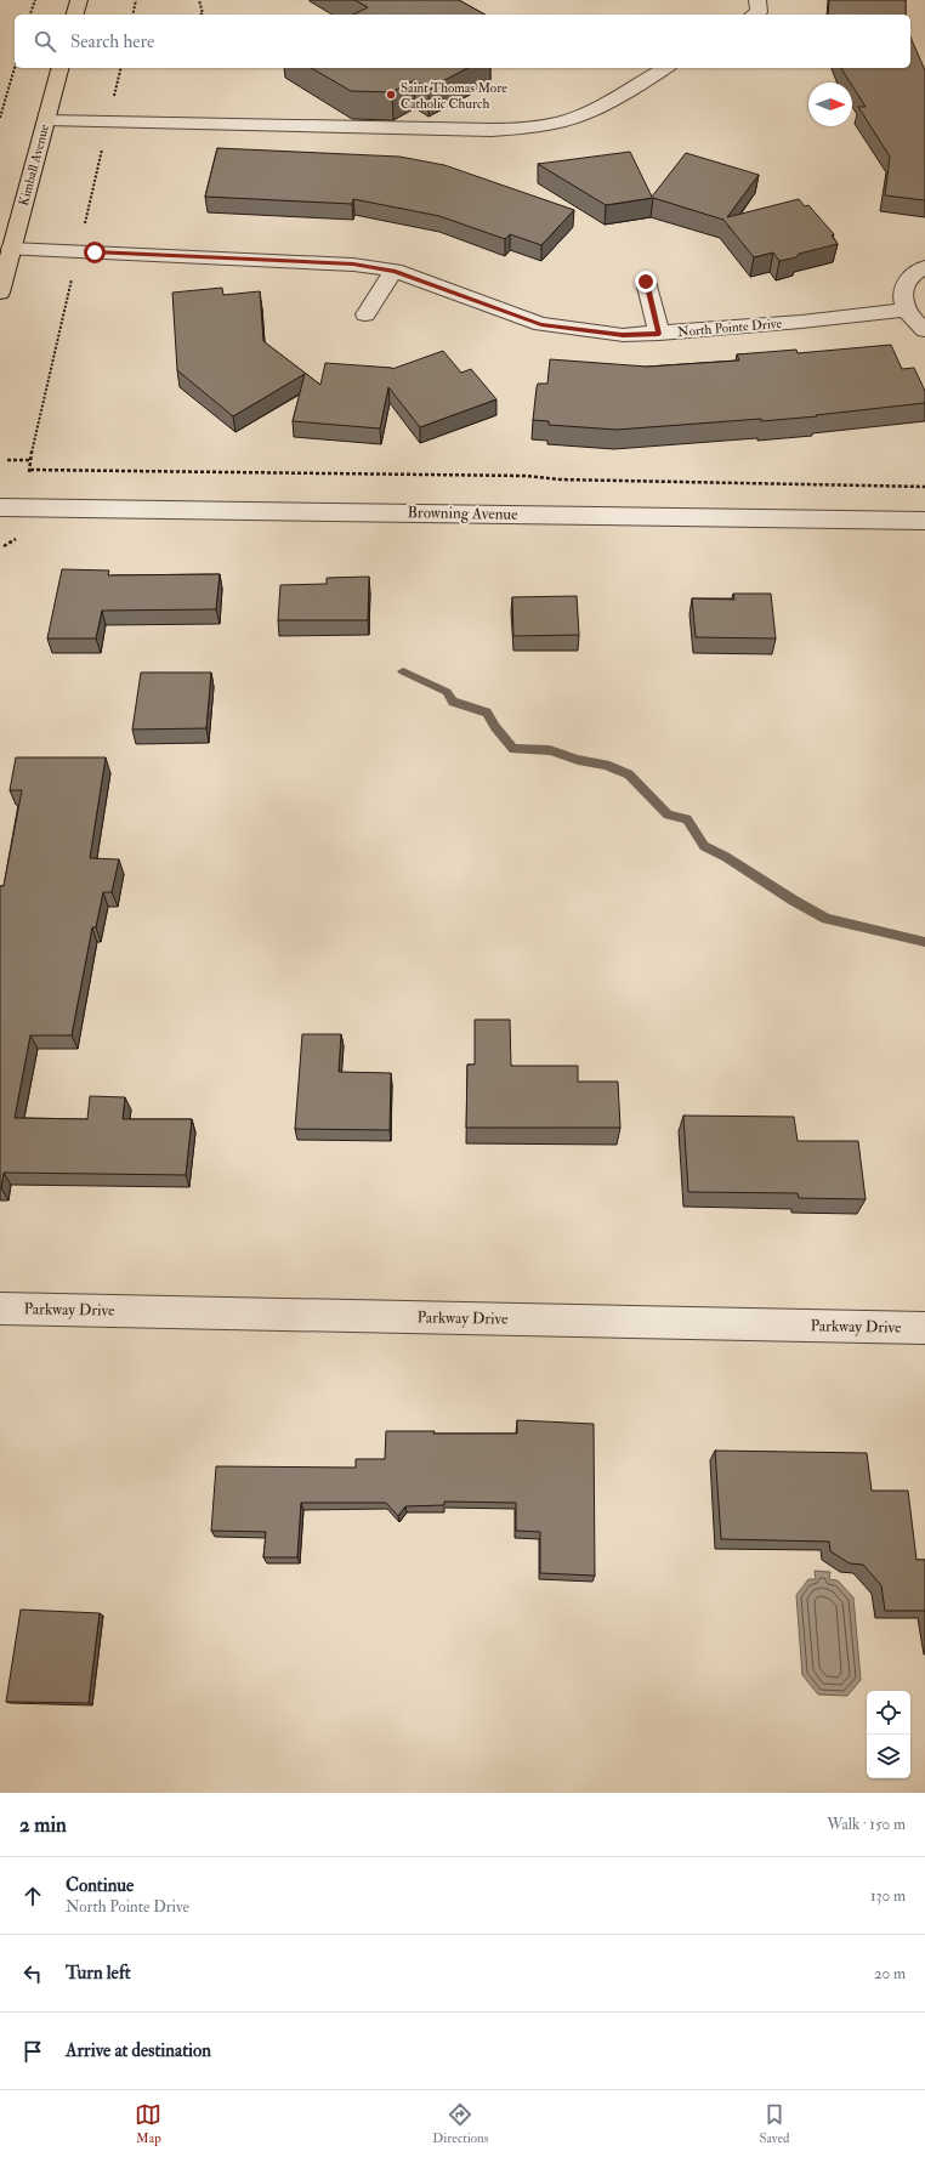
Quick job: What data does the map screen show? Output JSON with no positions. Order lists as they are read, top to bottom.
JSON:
{
  "streets": {
    "main road": ["Kimball Avenue"],
    "street": ["North Pointe Drive", "Browning Avenue", "Parkway Drive"]
  },
  "crossings": [
    ["Kimball Avenue", "North Pointe Drive"]
  ],
  "places": ["Saint Thomas More Catholic Church"],
  "north": "right",
  "page": {
    "search": "Search here",
    "heading": ["2 min", "Walk · 150 m"],
    "list": [
      ["Continue", "North Pointe Drive", "130 m"],
      ["Turn left", "20 m"],
      "Arrive at destination"
    ],
    "nav": ["Map", "Directions", "Saved"]
  }
}
